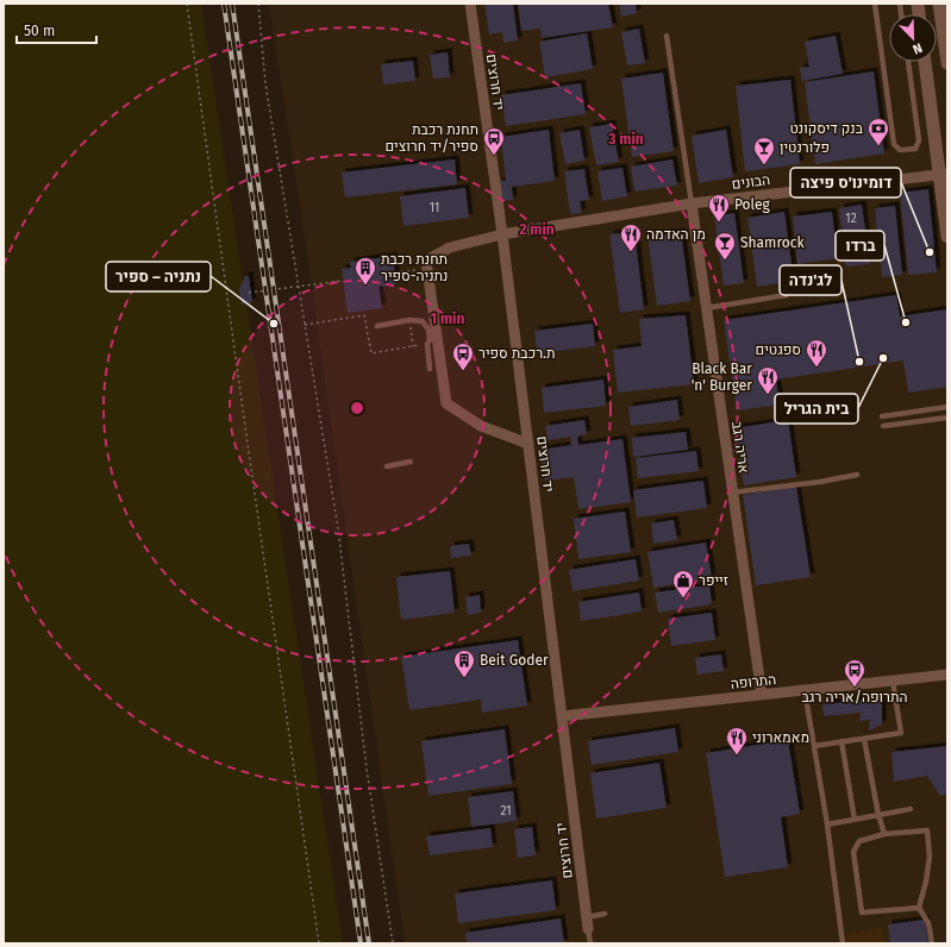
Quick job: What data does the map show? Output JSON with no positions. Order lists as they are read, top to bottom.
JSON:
{
  "streets": {
    "street": [
      "יד חרוצים",
      "הבונים",
      "אריה רגב",
      "התרופה"
    ]
  },
  "crossings": [
    ["יד חרוצים", "הבונים"],
    ["יד חרוצים", "התרופה"],
    ["הבונים", "אריה רגב"],
    ["אריה רגב", "התרופה"]
  ],
  "places": {
    "bank": ["בנק דיסקונט"],
    "bus stop": ["תחנת רכבת ספיר/יד חרוצים", "ת.רכבת ספיר", "התרופה/אריה רגב"],
    "bar": ["פלורנטין", "Shamrock"],
    "restaurant": [
      "Poleg",
      "מן האדמה",
      "ספגטים",
      "Black Bar 'n' Burger",
      "מאמארוני"
    ],
    "other": [
      "דומינו'ס פיצה",
      "ברדו",
      "נתניה – ספיר",
      "בית הגריל",
      "לג'נדה"
    ],
    "building": ["תחנת רכבת נתניה-ספיר", "Beit Goder"],
    "shop": ["זייפר"]
  },
  "house_numbers": ["11", "12", "21"],
  "scale_bar": "50 m",
  "north": "bottom right",
  "rings": ["3 min", "2 min", "1 min"]
}
